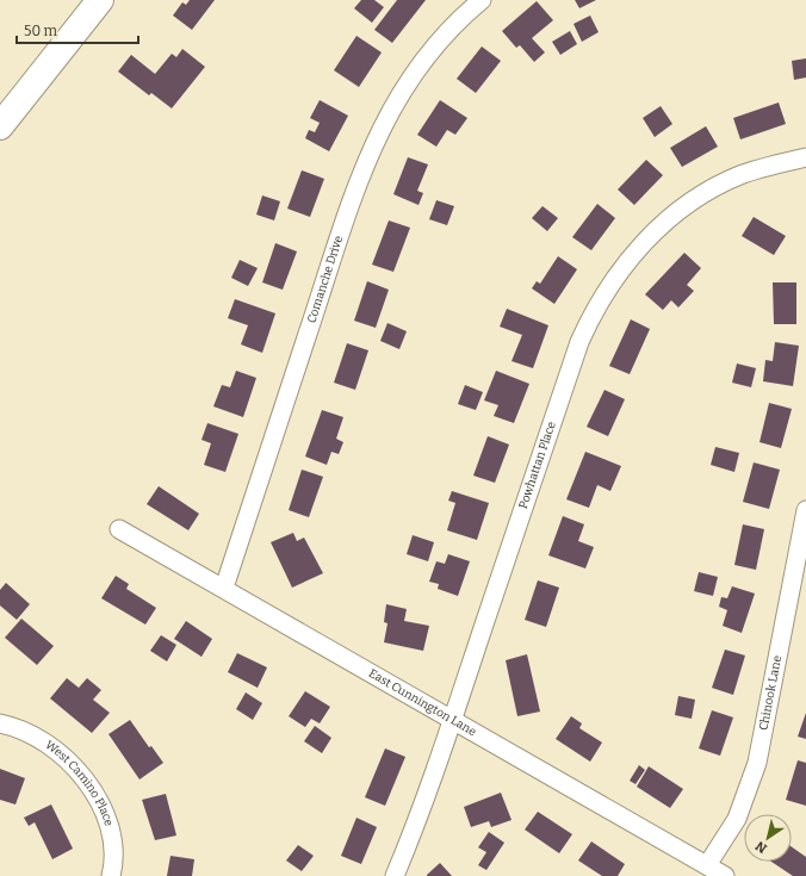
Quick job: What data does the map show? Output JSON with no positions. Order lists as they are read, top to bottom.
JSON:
{
  "streets": {
    "street": [
      "Comanche Drive",
      "Powhattan Place",
      "Chinook Lane",
      "East Cunnington Lane",
      "West Camino Place"
    ]
  },
  "crossings": [
    ["Comanche Drive", "East Cunnington Lane"],
    ["Powhattan Place", "East Cunnington Lane"],
    ["Chinook Lane", "East Cunnington Lane"]
  ],
  "scale_bar": "50 m",
  "north": "bottom left"
}
